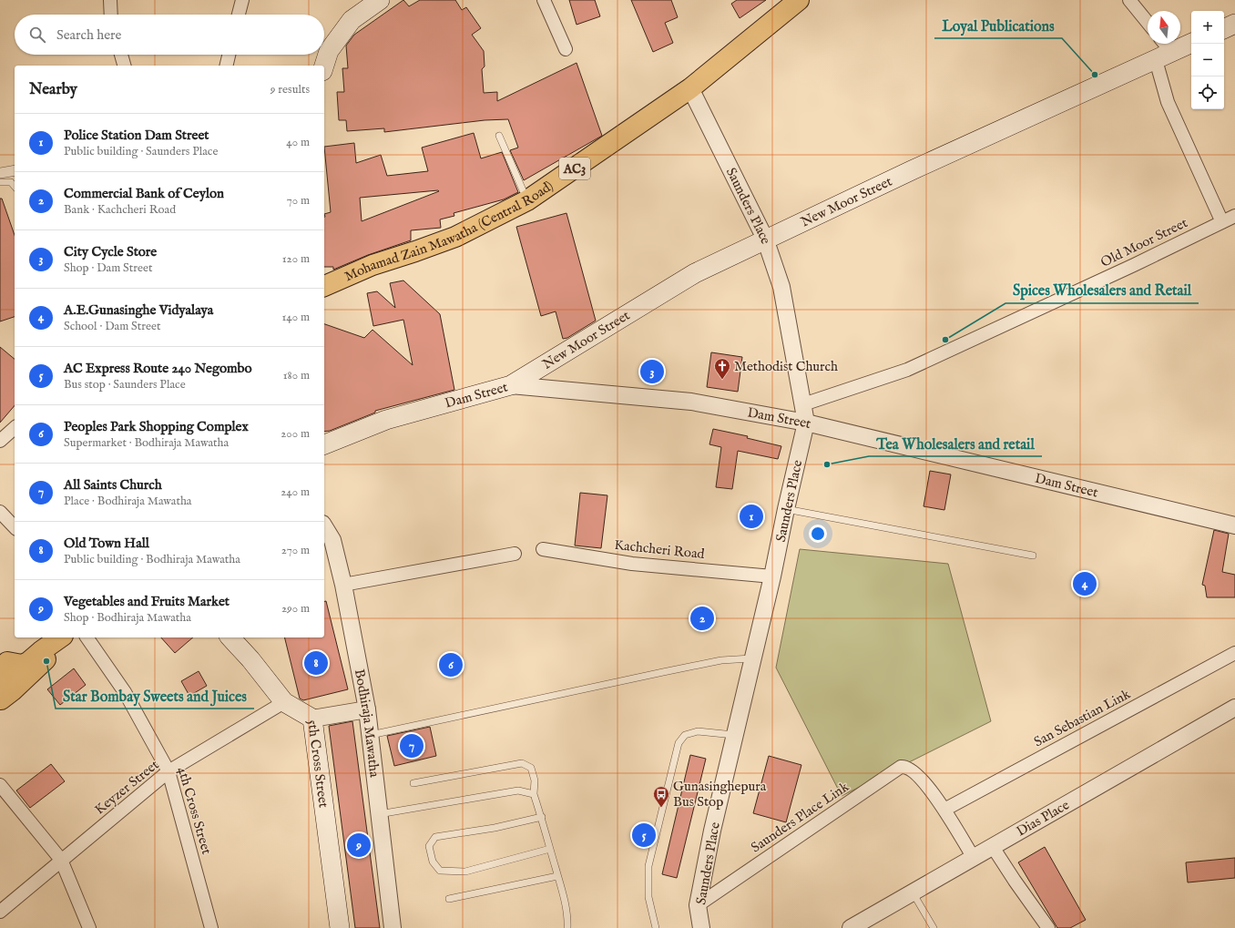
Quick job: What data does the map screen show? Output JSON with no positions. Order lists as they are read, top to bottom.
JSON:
{
  "streets": {
    "main road": [
      "AC3",
      "New Moor Street",
      "Mohamad Zain Mawatha (Central Road)",
      "Dam Street",
      "5th Cross Street"
    ],
    "street": [
      "Saunders Place",
      "Old Moor Street",
      "Kachcheri Road",
      "San Sebastian Link",
      "Bodhiraja Mawatha",
      "Keyzer Street",
      "4th Cross Street",
      "Saunders Place Link",
      "Dias Place"
    ]
  },
  "crossings": [
    ["New Moor Street", "Saunders Place"],
    ["New Moor Street", "Dam Street"],
    ["Saunders Place", "Mohamad Zain Mawatha (Central Road)"],
    ["Saunders Place", "Old Moor Street"],
    ["Saunders Place", "Dam Street"],
    ["Saunders Place", "Kachcheri Road"],
    ["Saunders Place", "Saunders Place Link"],
    ["San Sebastian Link", "Saunders Place Link"],
    ["5th Cross Street", "Keyzer Street"],
    ["Keyzer Street", "4th Cross Street"],
    ["Saunders Place Link", "Dias Place"]
  ],
  "places": {
    "other": [
      "Loyal Publications",
      "Spices Wholesalers and Retail",
      "Tea Wholesalers and retail",
      "Star Bombay Sweets and Juices"
    ],
    "church": ["Methodist Church"],
    "bus stop": ["Gunasinghepura Bus Stop"]
  },
  "north": "top",
  "page": {
    "map_buttons": ["+", "−"],
    "search": "Search here",
    "heading": ["Nearby", "9 results"],
    "list": [
      {
        "mark": "1",
        "name": "Police Station Dam Street",
        "note": "Public building · Saunders Place",
        "value": "40 m"
      },
      {
        "mark": "2",
        "name": "Commercial Bank of Ceylon",
        "note": "Bank · Kachcheri Road",
        "value": "70 m"
      },
      {
        "mark": "3",
        "name": "City Cycle Store",
        "note": "Shop · Dam Street",
        "value": "120 m"
      },
      {
        "mark": "4",
        "name": "A.E.Gunasinghe Vidyalaya",
        "note": "School · Dam Street",
        "value": "140 m"
      },
      {
        "mark": "5",
        "name": "AC Express Route 240 Negombo",
        "note": "Bus stop · Saunders Place",
        "value": "180 m"
      },
      {
        "mark": "6",
        "name": "Peoples Park Shopping Complex",
        "note": "Supermarket · Bodhiraja Mawatha",
        "value": "200 m"
      },
      {
        "mark": "7",
        "name": "All Saints Church",
        "note": "Place · Bodhiraja Mawatha",
        "value": "240 m"
      },
      {
        "mark": "8",
        "name": "Old Town Hall",
        "note": "Public building · Bodhiraja Mawatha",
        "value": "270 m"
      },
      {
        "mark": "9",
        "name": "Vegetables and Fruits Market",
        "note": "Shop · Bodhiraja Mawatha",
        "value": "290 m"
      }
    ],
    "pins": [
      "3",
      "1",
      "4",
      "2",
      "8",
      "6",
      "7",
      "5",
      "9"
    ]
  }
}
